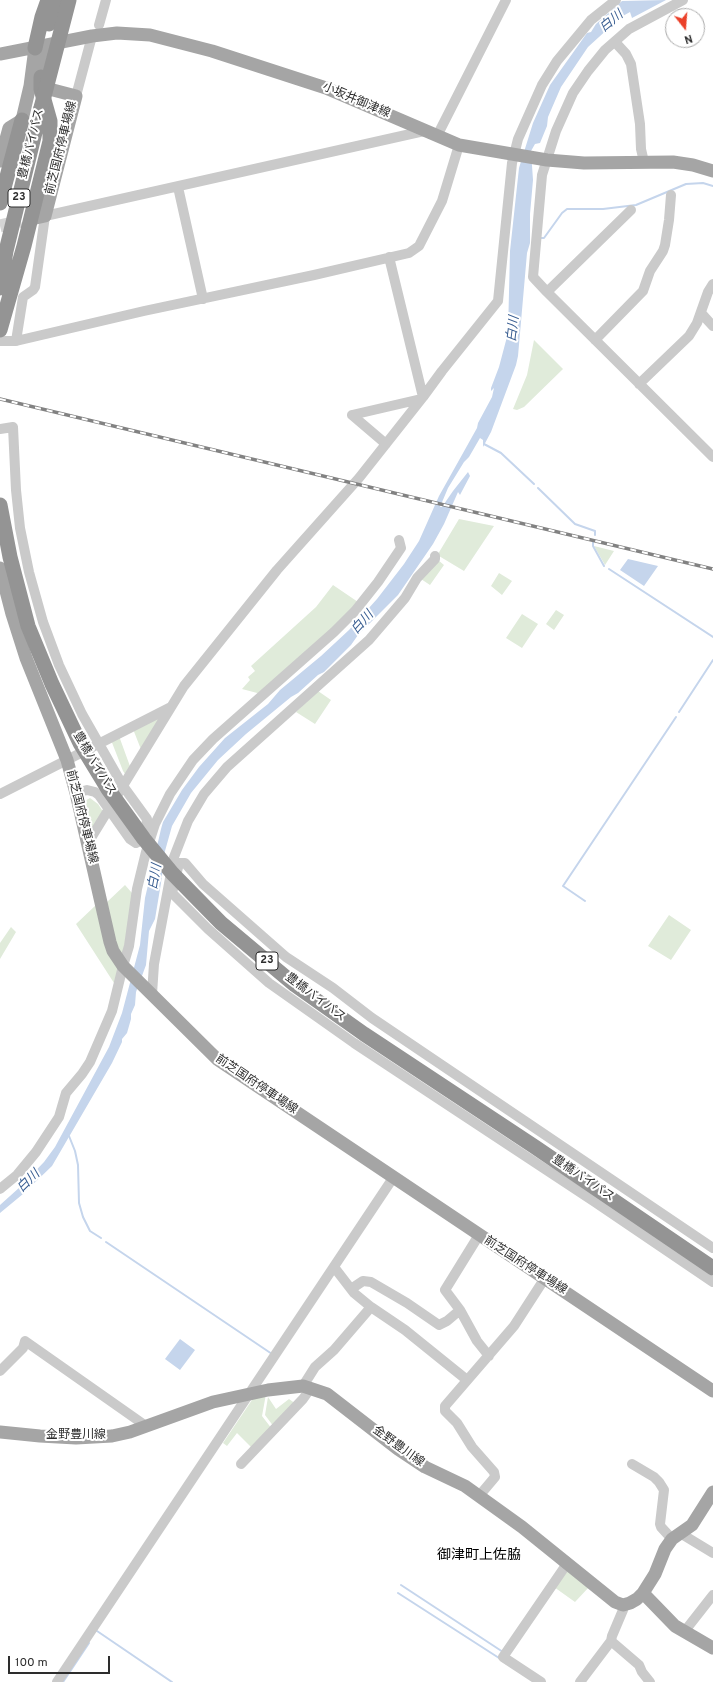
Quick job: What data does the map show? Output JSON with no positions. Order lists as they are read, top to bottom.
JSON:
{
  "streets": {
    "highway": ["豊橋バイパス", "23"],
    "main road": ["小坂井御津線", "前芝国府停車場線", "金野豊川線"]
  },
  "districts": ["御津町上佐脇"],
  "water": ["白川"],
  "scale_bar": "100 m",
  "north": "bottom"
}
